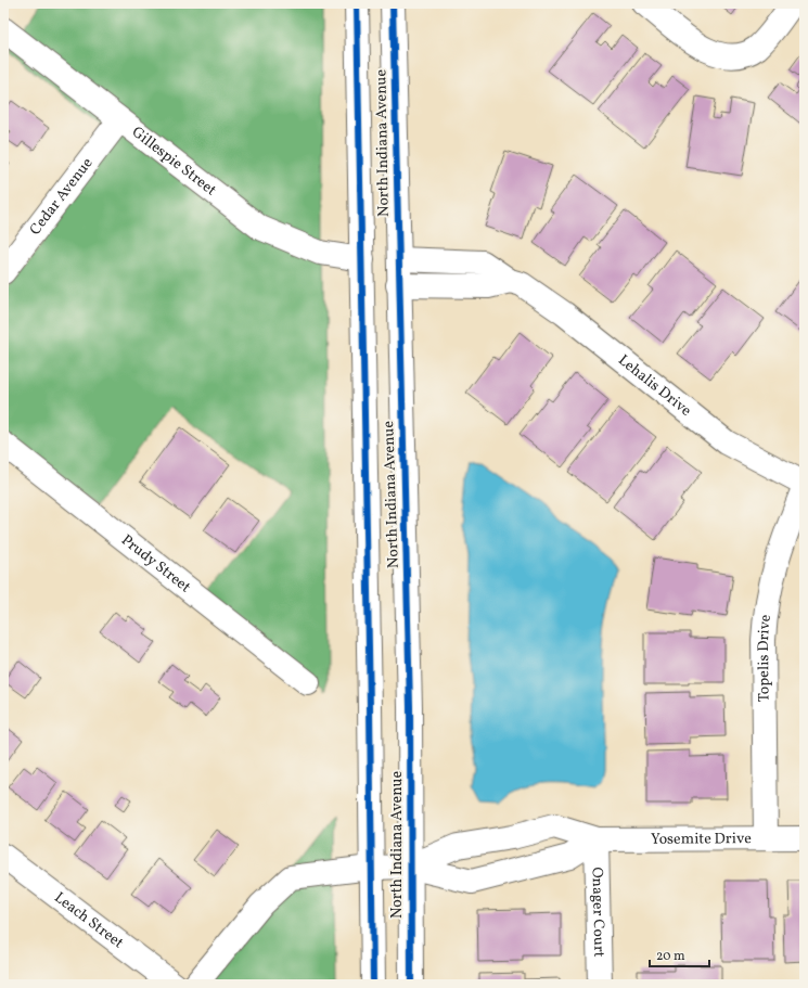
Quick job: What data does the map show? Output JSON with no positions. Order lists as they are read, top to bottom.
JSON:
{
  "streets": {
    "street": [
      "North Indiana Avenue",
      "Gillespie Street",
      "Cedar Avenue",
      "Lehalis Drive",
      "Prudy Street",
      "Topelis Drive",
      "Yosemite Drive",
      "Onager Court",
      "Leach Street"
    ]
  },
  "crossings": [
    ["North Indiana Avenue", "Gillespie Street"],
    ["North Indiana Avenue", "Lehalis Drive"],
    ["North Indiana Avenue", "Yosemite Drive"],
    ["Gillespie Street", "Cedar Avenue"],
    ["Lehalis Drive", "Topelis Drive"],
    ["Topelis Drive", "Yosemite Drive"],
    ["Yosemite Drive", "Onager Court"]
  ],
  "scale_bar": "20 m"
}
